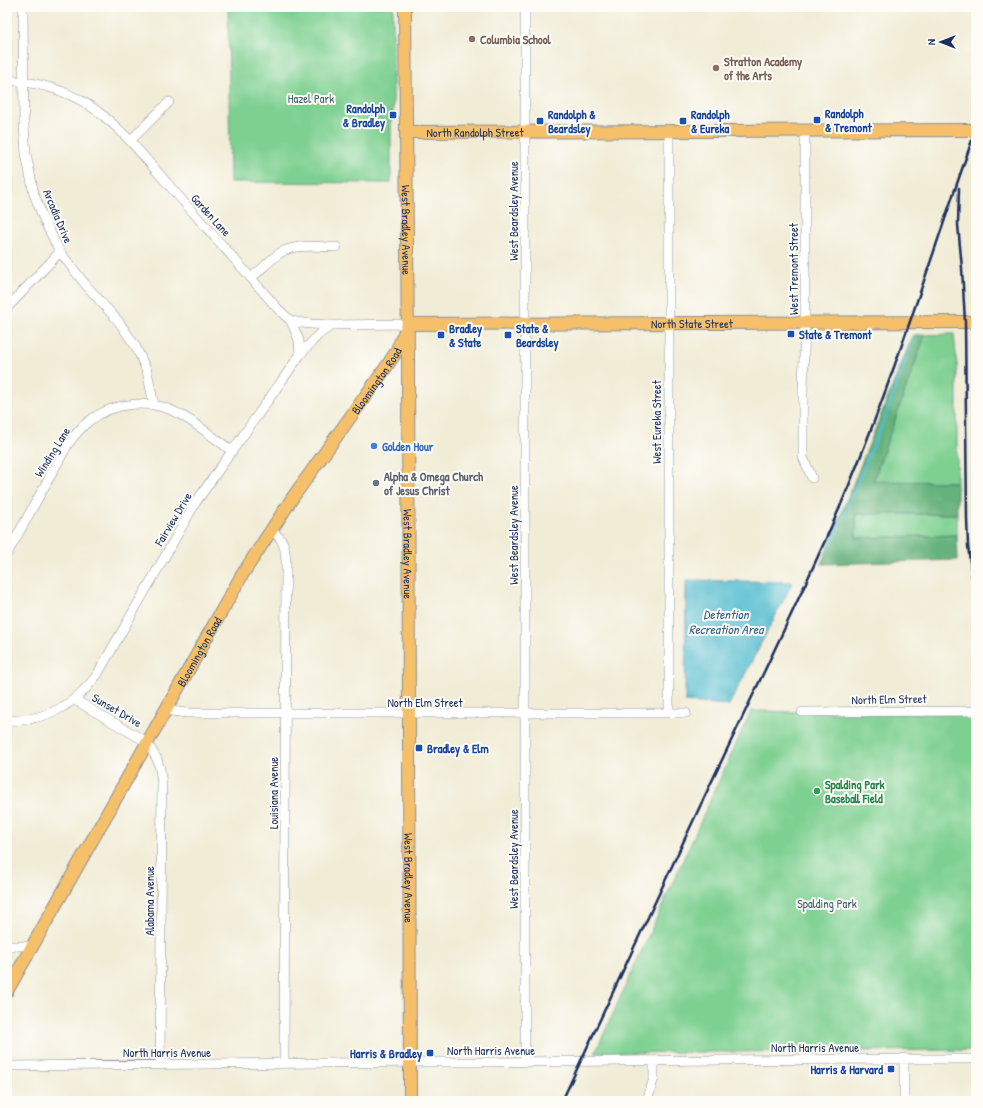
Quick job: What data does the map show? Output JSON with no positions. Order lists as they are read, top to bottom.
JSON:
{
  "streets": {
    "main road": [
      "North Randolph Street",
      "West Bradley Avenue",
      "North State Street",
      "Bloomington Road"
    ],
    "street": [
      "West Beardsley Avenue",
      "Garden Lane",
      "Arcadia Drive",
      "West Tremont Street",
      "West Eureka Street",
      "Winding Lane",
      "Fairview Drive",
      "North Elm Street",
      "Sunset Drive",
      "Louisiana Avenue",
      "Alabama Avenue",
      "North Harris Avenue"
    ]
  },
  "crossings": [
    ["North Randolph Street", "West Beardsley Avenue"],
    ["North Randolph Street", "West Bradley Avenue"],
    ["North Randolph Street", "West Tremont Street"],
    ["North Randolph Street", "West Eureka Street"],
    ["West Beardsley Avenue", "North State Street"],
    ["West Beardsley Avenue", "North Elm Street"],
    ["West Beardsley Avenue", "North Harris Avenue"],
    ["Garden Lane", "Arcadia Drive"],
    ["Arcadia Drive", "Winding Lane"],
    ["West Bradley Avenue", "North State Street"],
    ["West Bradley Avenue", "Bloomington Road"],
    ["West Bradley Avenue", "North Elm Street"],
    ["West Bradley Avenue", "North Harris Avenue"],
    ["West Tremont Street", "North State Street"],
    ["North State Street", "Bloomington Road"],
    ["North State Street", "West Eureka Street"],
    ["Bloomington Road", "North Elm Street"],
    ["Bloomington Road", "Sunset Drive"],
    ["Bloomington Road", "Louisiana Avenue"],
    ["Bloomington Road", "Alabama Avenue"],
    ["West Eureka Street", "North Elm Street"],
    ["Winding Lane", "Fairview Drive"],
    ["Fairview Drive", "Sunset Drive"],
    ["North Elm Street", "Louisiana Avenue"],
    ["Sunset Drive", "Alabama Avenue"],
    ["Louisiana Avenue", "North Harris Avenue"],
    ["Alabama Avenue", "North Harris Avenue"]
  ],
  "water": ["Detention Recreation Area"],
  "parks": ["Hazel Park", "Spalding Park"],
  "places": {
    "other": [
      "Columbia School",
      "Stratton Academy of the Arts",
      "Golden Hour",
      "Alpha & Omega Church of Jesus Christ",
      "Spalding Park Baseball Field"
    ],
    "transit": [
      "Randolph & Bradley",
      "Randolph & Tremont",
      "Randolph & Beardsley",
      "Randolph & Eureka",
      "State & Tremont",
      "Bradley & State",
      "State & Beardsley",
      "Bradley & Elm",
      "Harris & Bradley",
      "Harris & Harvard"
    ]
  },
  "north": "left"
}
